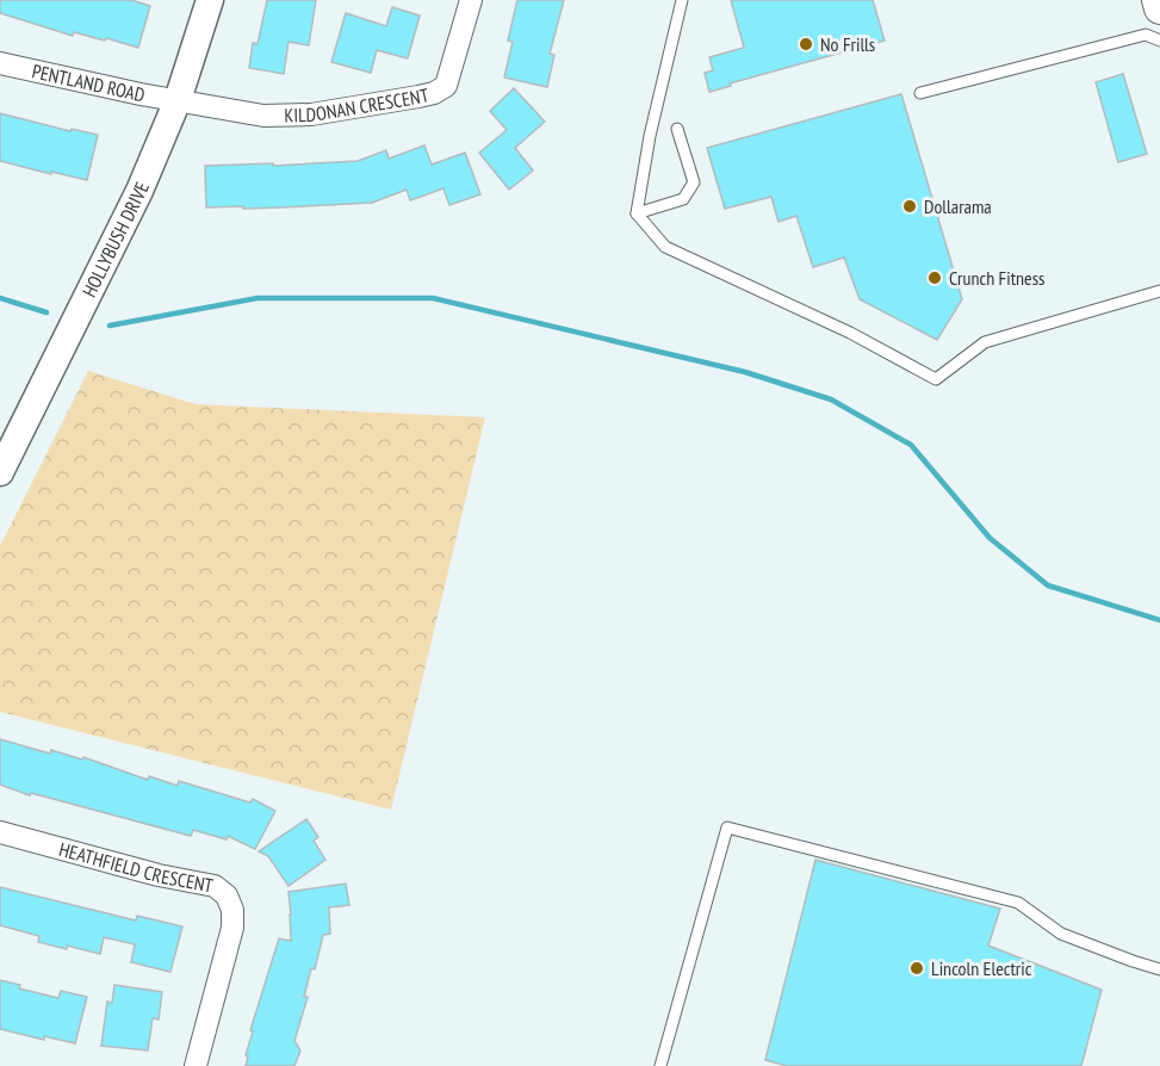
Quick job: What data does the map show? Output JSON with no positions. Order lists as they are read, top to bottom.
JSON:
{
  "streets": {
    "street": [
      "PENTLAND ROAD",
      "KILDONAN CRESCENT",
      "HOLLYBUSH DRIVE",
      "HEATHFIELD CRESCENT"
    ]
  },
  "crossings": [
    ["PENTLAND ROAD", "KILDONAN CRESCENT"],
    ["PENTLAND ROAD", "HOLLYBUSH DRIVE"],
    ["KILDONAN CRESCENT", "HOLLYBUSH DRIVE"]
  ],
  "places": [
    "No Frills",
    "Dollarama",
    "Crunch Fitness",
    "Lincoln Electric"
  ]
}
